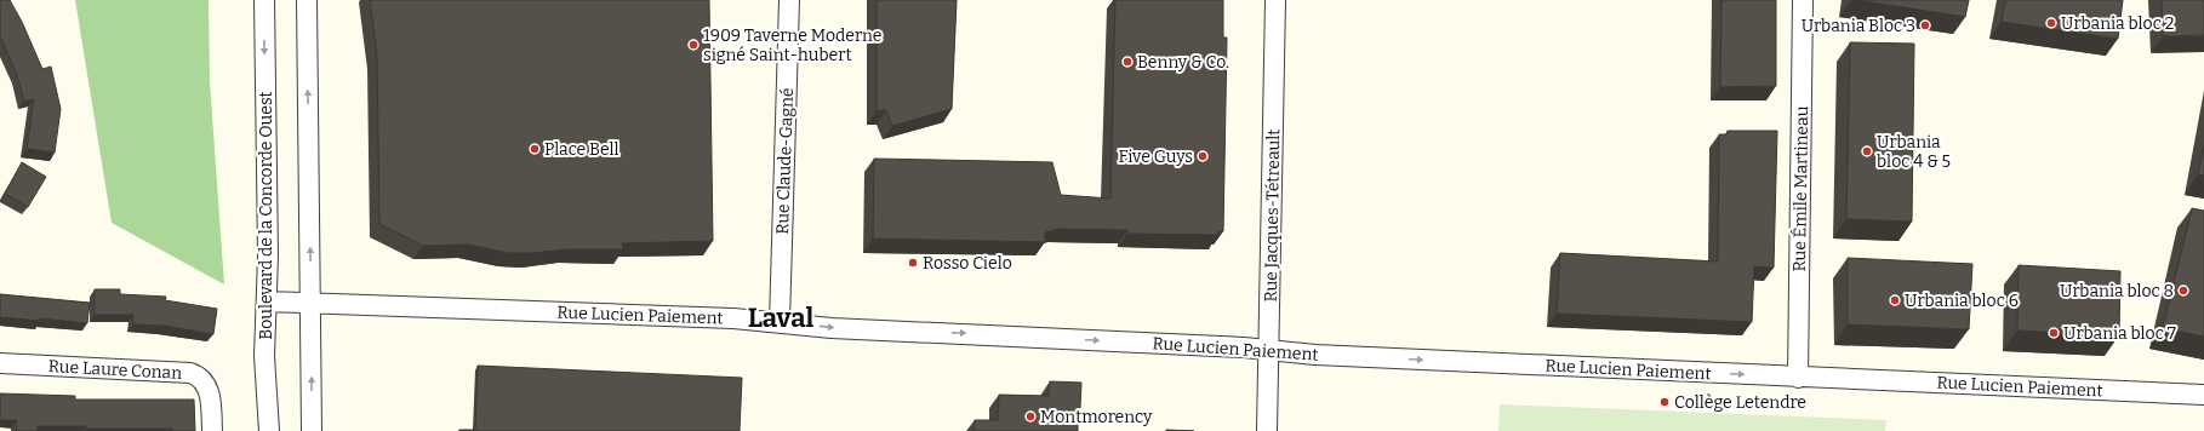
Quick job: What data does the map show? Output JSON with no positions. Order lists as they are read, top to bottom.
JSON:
{
  "streets": {
    "street": [
      "Rue Claude-Gagné",
      "Rue Émile Martineau",
      "Boulevard de la Concorde Ouest",
      "Rue Jacques-Tétreault",
      "Rue Lucien Paiement",
      "Rue Laure Conan"
    ]
  },
  "crossings": [
    ["Rue Claude-Gagné", "Rue Lucien Paiement"],
    ["Rue Émile Martineau", "Rue Lucien Paiement"],
    ["Boulevard de la Concorde Ouest", "Rue Lucien Paiement"],
    ["Rue Jacques-Tétreault", "Rue Lucien Paiement"]
  ],
  "one_way": ["Rue Lucien Paiement"],
  "districts": ["Laval"],
  "places": [
    "Urbania bloc 2",
    "Urbania Bloc 3",
    "1909 Taverne Moderne signé Saint-hubert",
    "Benny & Co.",
    "Place Bell",
    "Urbania bloc 4 & 5",
    "Five Guys",
    "Rosso Cielo",
    "Urbania bloc 8",
    "Urbania bloc 6",
    "Urbania bloc 7",
    "Collège Letendre",
    "Montmorency"
  ]
}
